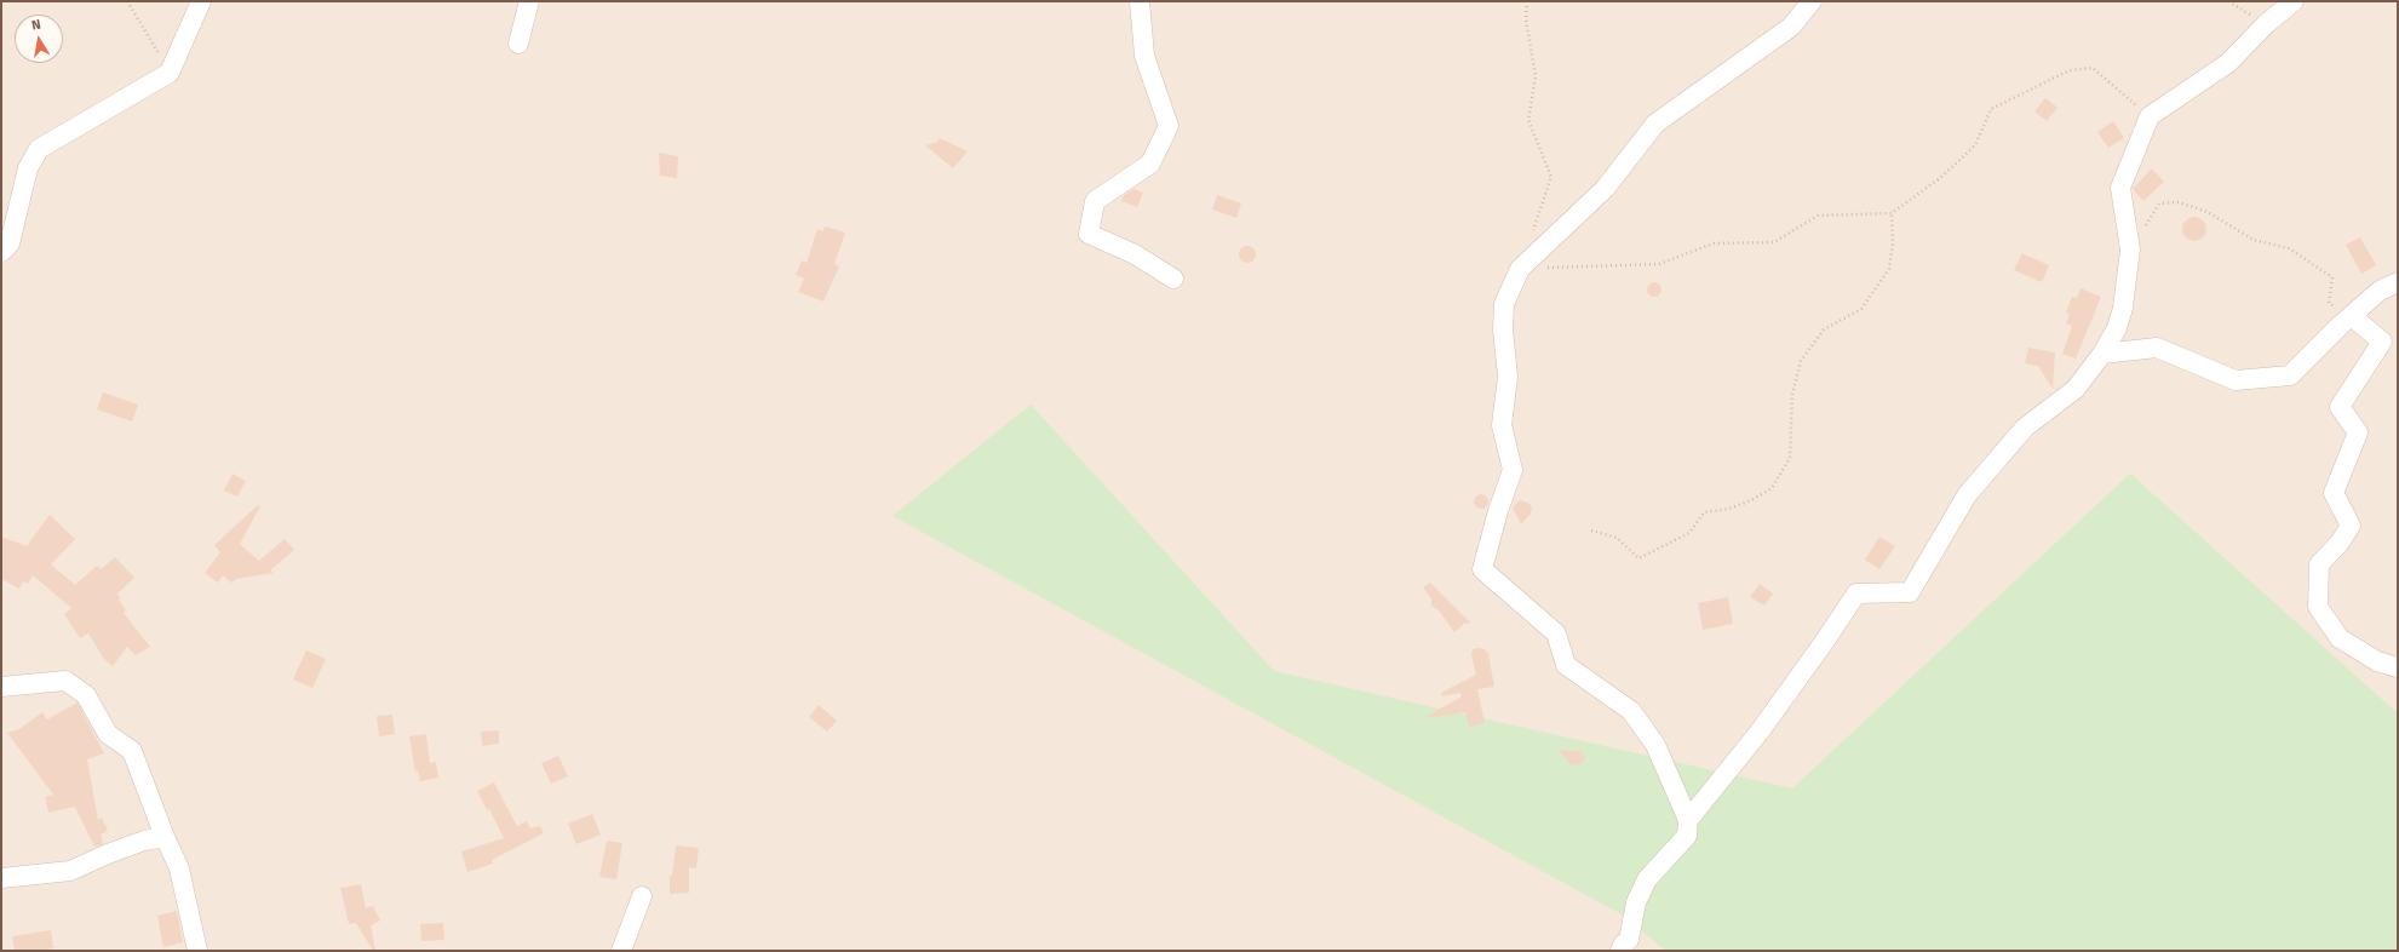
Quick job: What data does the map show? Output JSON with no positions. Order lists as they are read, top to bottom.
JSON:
{
  "north": "top"
}
